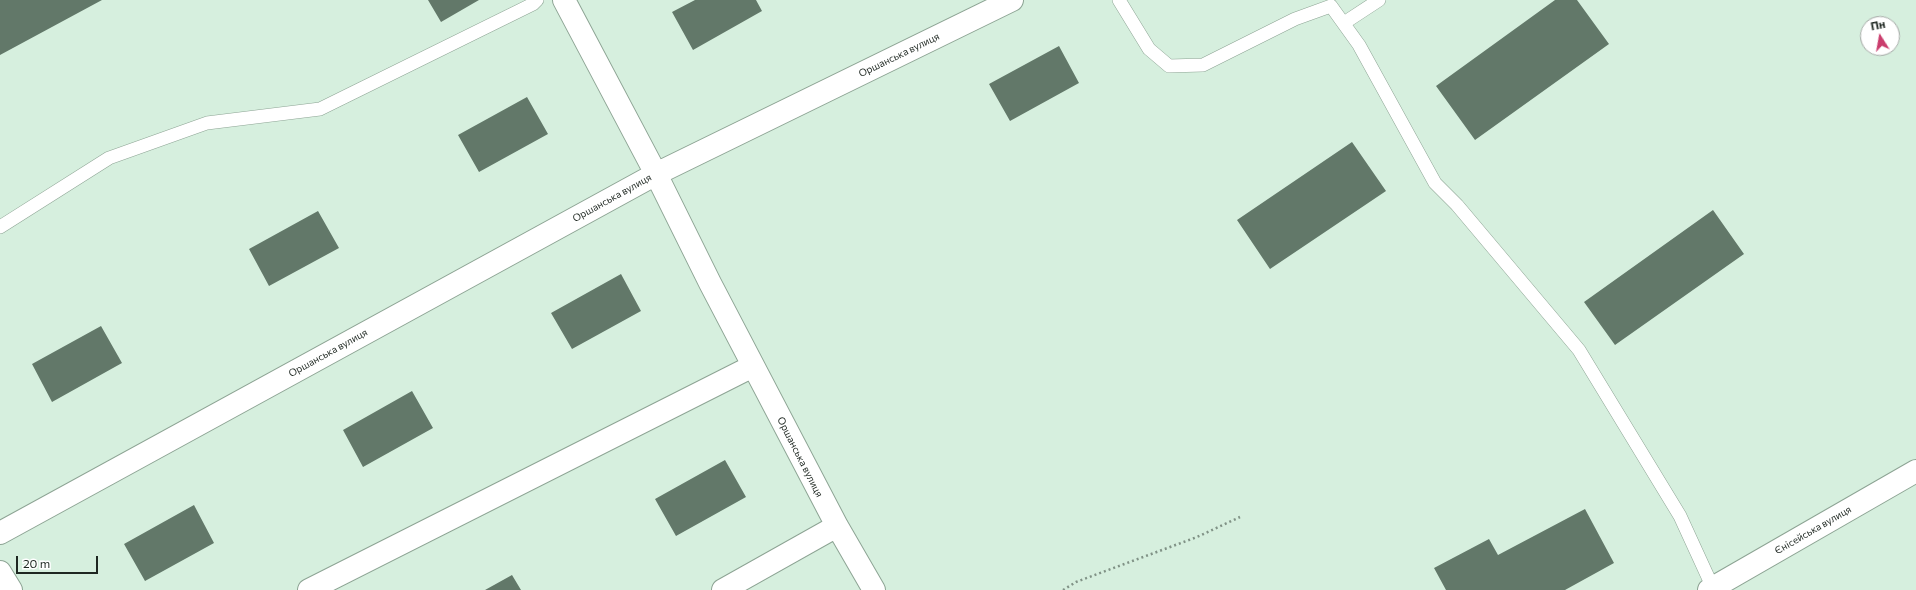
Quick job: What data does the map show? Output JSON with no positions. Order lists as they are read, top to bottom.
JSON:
{
  "streets": {
    "street": ["Оршанська вулиця", "Єнісейська вулиця"]
  },
  "scale_bar": "20 m",
  "north": "top"
}
